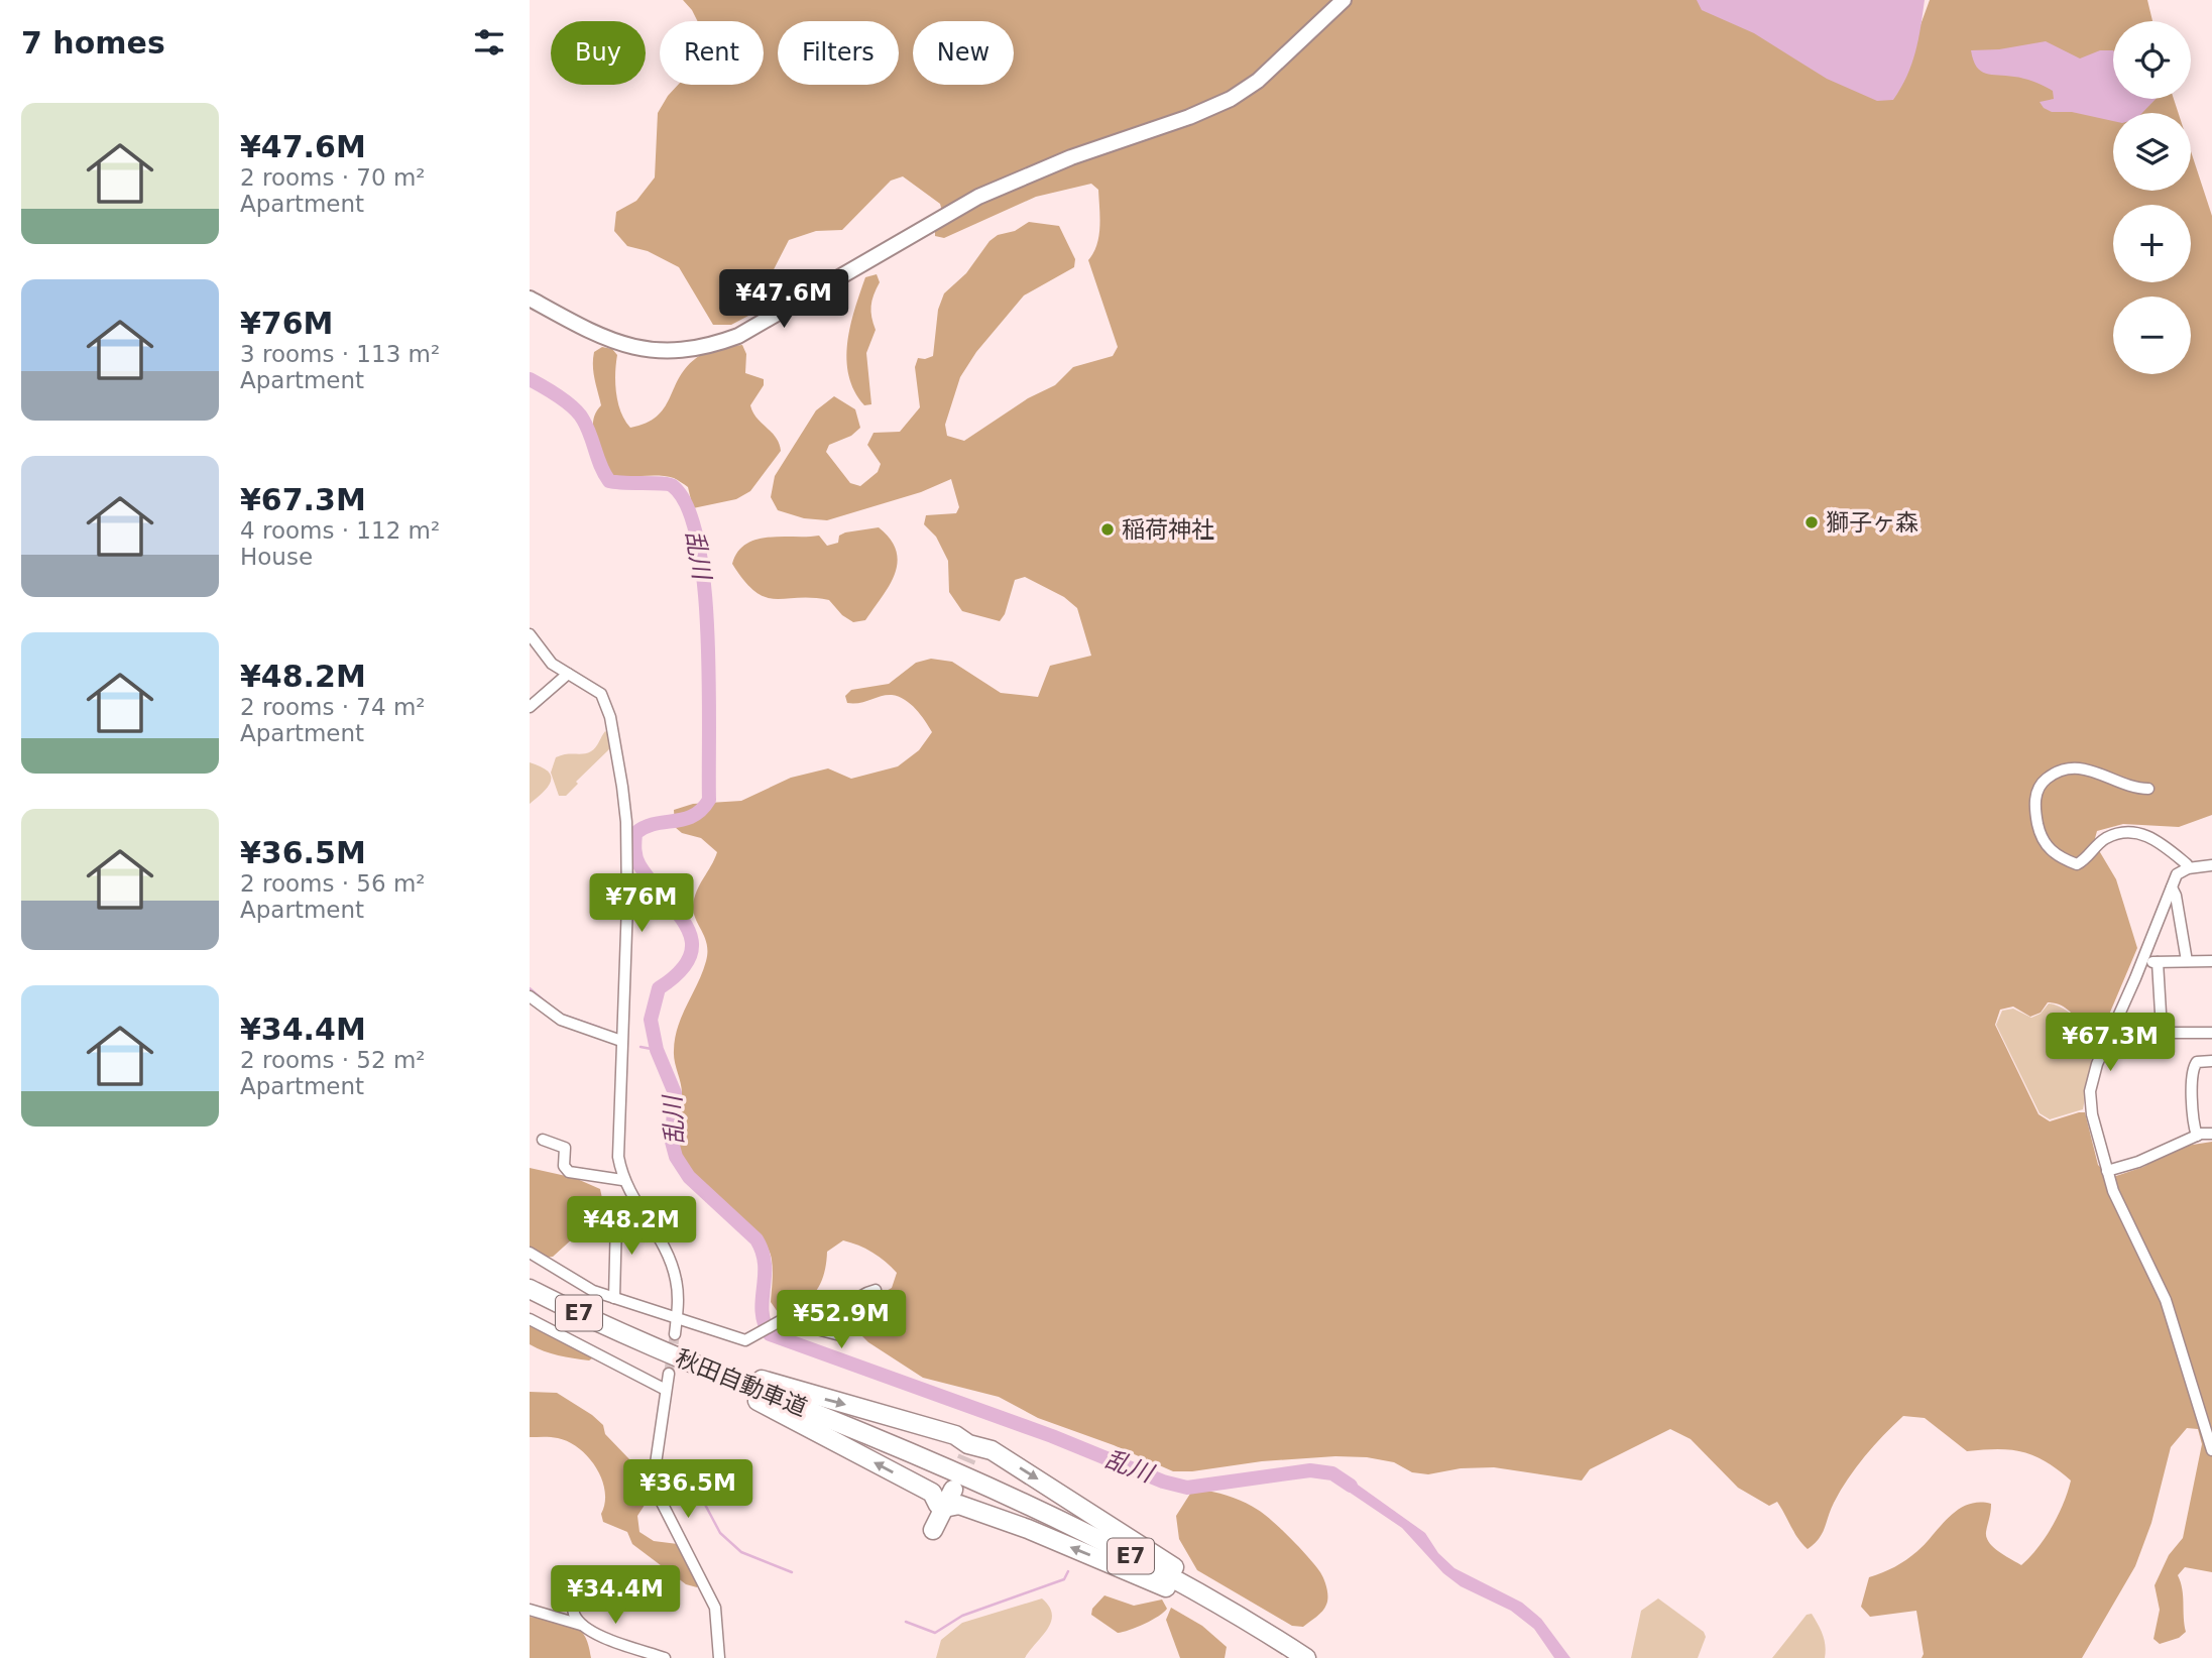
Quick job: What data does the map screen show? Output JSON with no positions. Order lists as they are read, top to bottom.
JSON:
{
  "streets": {
    "highway": ["E7", "秋田自動車道"]
  },
  "crossings": [
    ["E7", "秋田自動車道"]
  ],
  "water": ["乱川"],
  "places": ["獅子ヶ森", "稲荷神社"],
  "page": {
    "heading": "7 homes",
    "map_buttons": ["+", "−"],
    "chip": [
      "Buy",
      "Rent",
      "Filters",
      "New"
    ],
    "list": [
      {
        "name": "¥47.6M",
        "note": "2 rooms · 70 m² · Apartment"
      },
      {
        "name": "¥76M",
        "note": "3 rooms · 113 m² · Apartment"
      },
      {
        "name": "¥67.3M",
        "note": "4 rooms · 112 m² · House"
      },
      {
        "name": "¥48.2M",
        "note": "2 rooms · 74 m² · Apartment"
      },
      {
        "name": "¥36.5M",
        "note": "2 rooms · 56 m² · Apartment"
      },
      {
        "name": "¥34.4M",
        "note": "2 rooms · 52 m² · Apartment"
      }
    ],
    "price": [
      "¥47.6M",
      "¥76M",
      "¥67.3M",
      "¥48.2M",
      "¥52.9M",
      "¥36.5M",
      "¥34.4M"
    ]
  }
}
